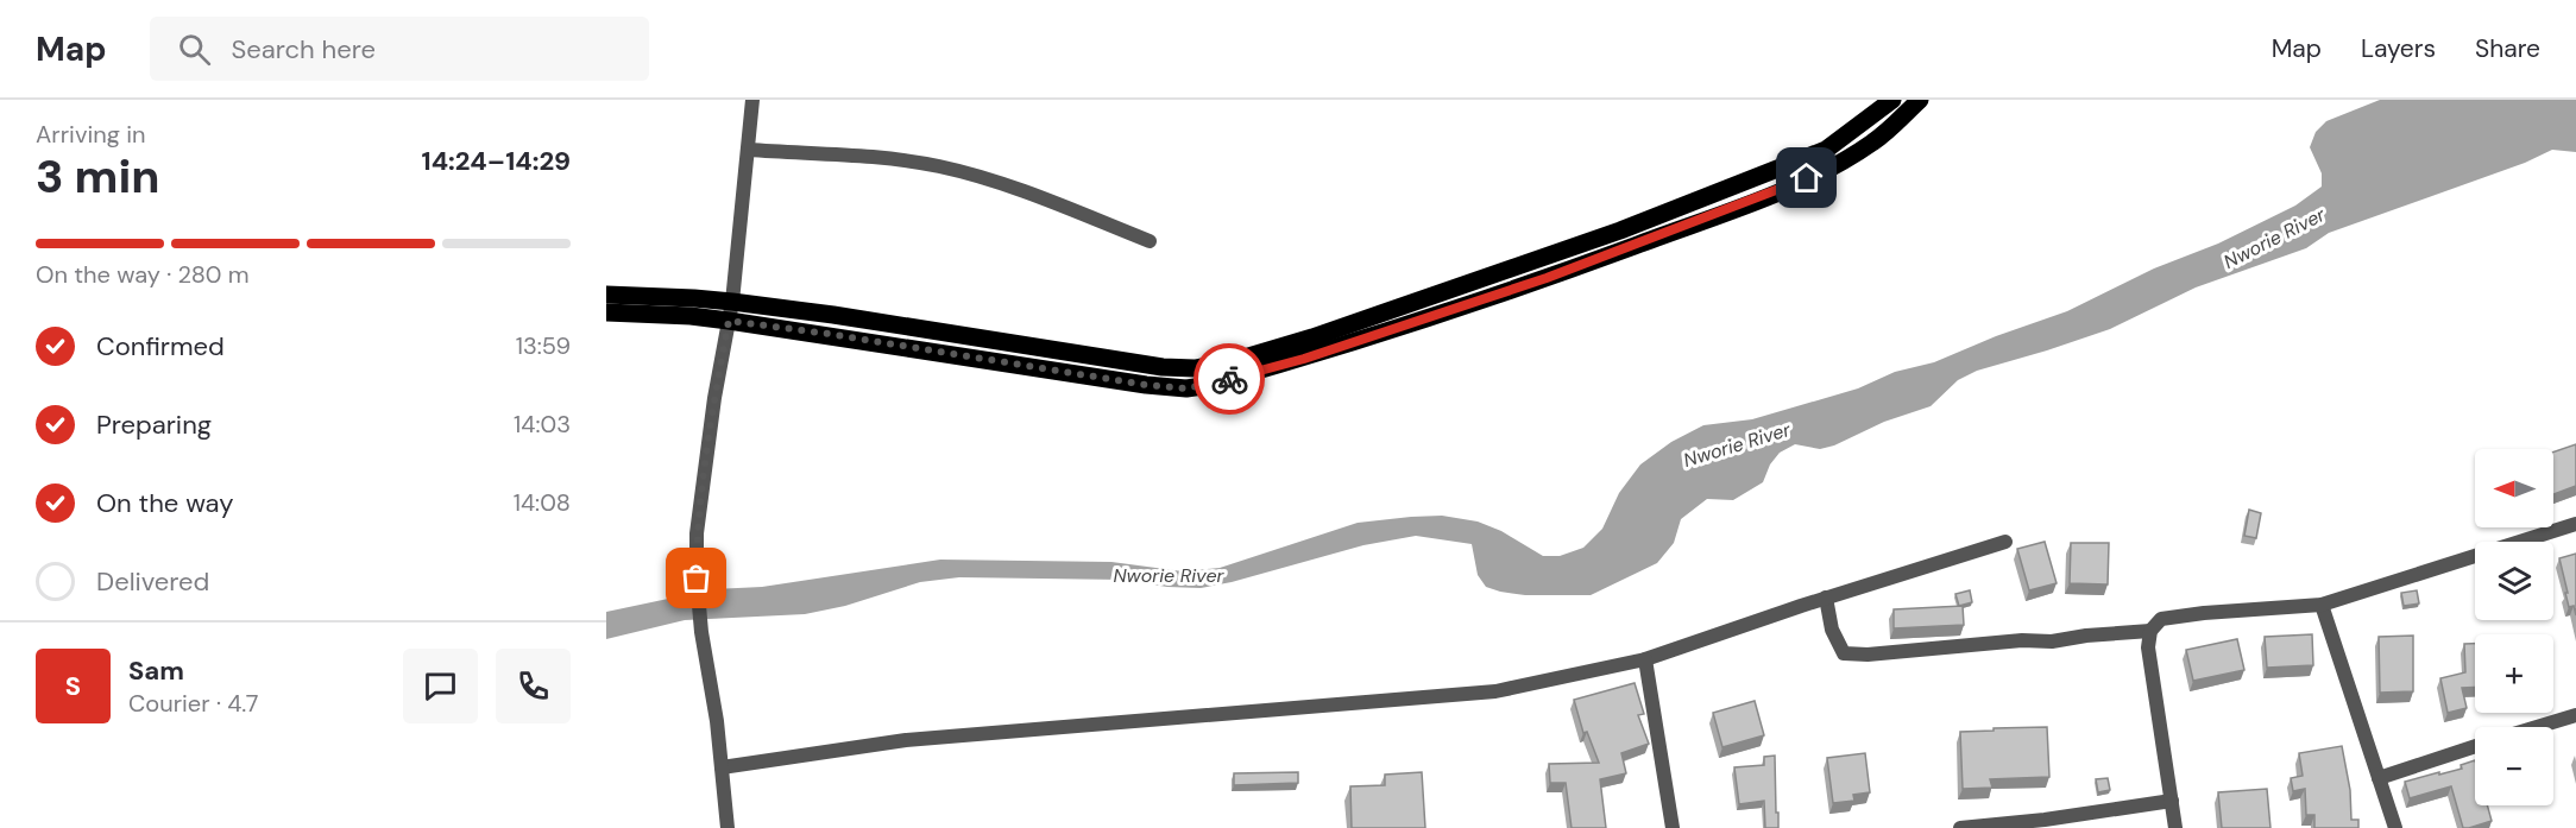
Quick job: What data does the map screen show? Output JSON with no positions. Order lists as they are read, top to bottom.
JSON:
{
  "water": ["Nworie River"],
  "north": "left",
  "page": {
    "header": "Map",
    "search": "Search here",
    "nav": ["Map", "Layers", "Share"],
    "heading": ["3 min", "Arriving in", "14:24–14:29"],
    "panel": ["Sam", "Courier · 4.7"],
    "bar": "On the way · 280 m",
    "list": [
      ["Confirmed", "13:59"],
      ["Preparing", "14:03"],
      ["On the way", "14:08"],
      "Delivered"
    ],
    "map_buttons": ["+", "−"],
    "round": "S"
  }
}
